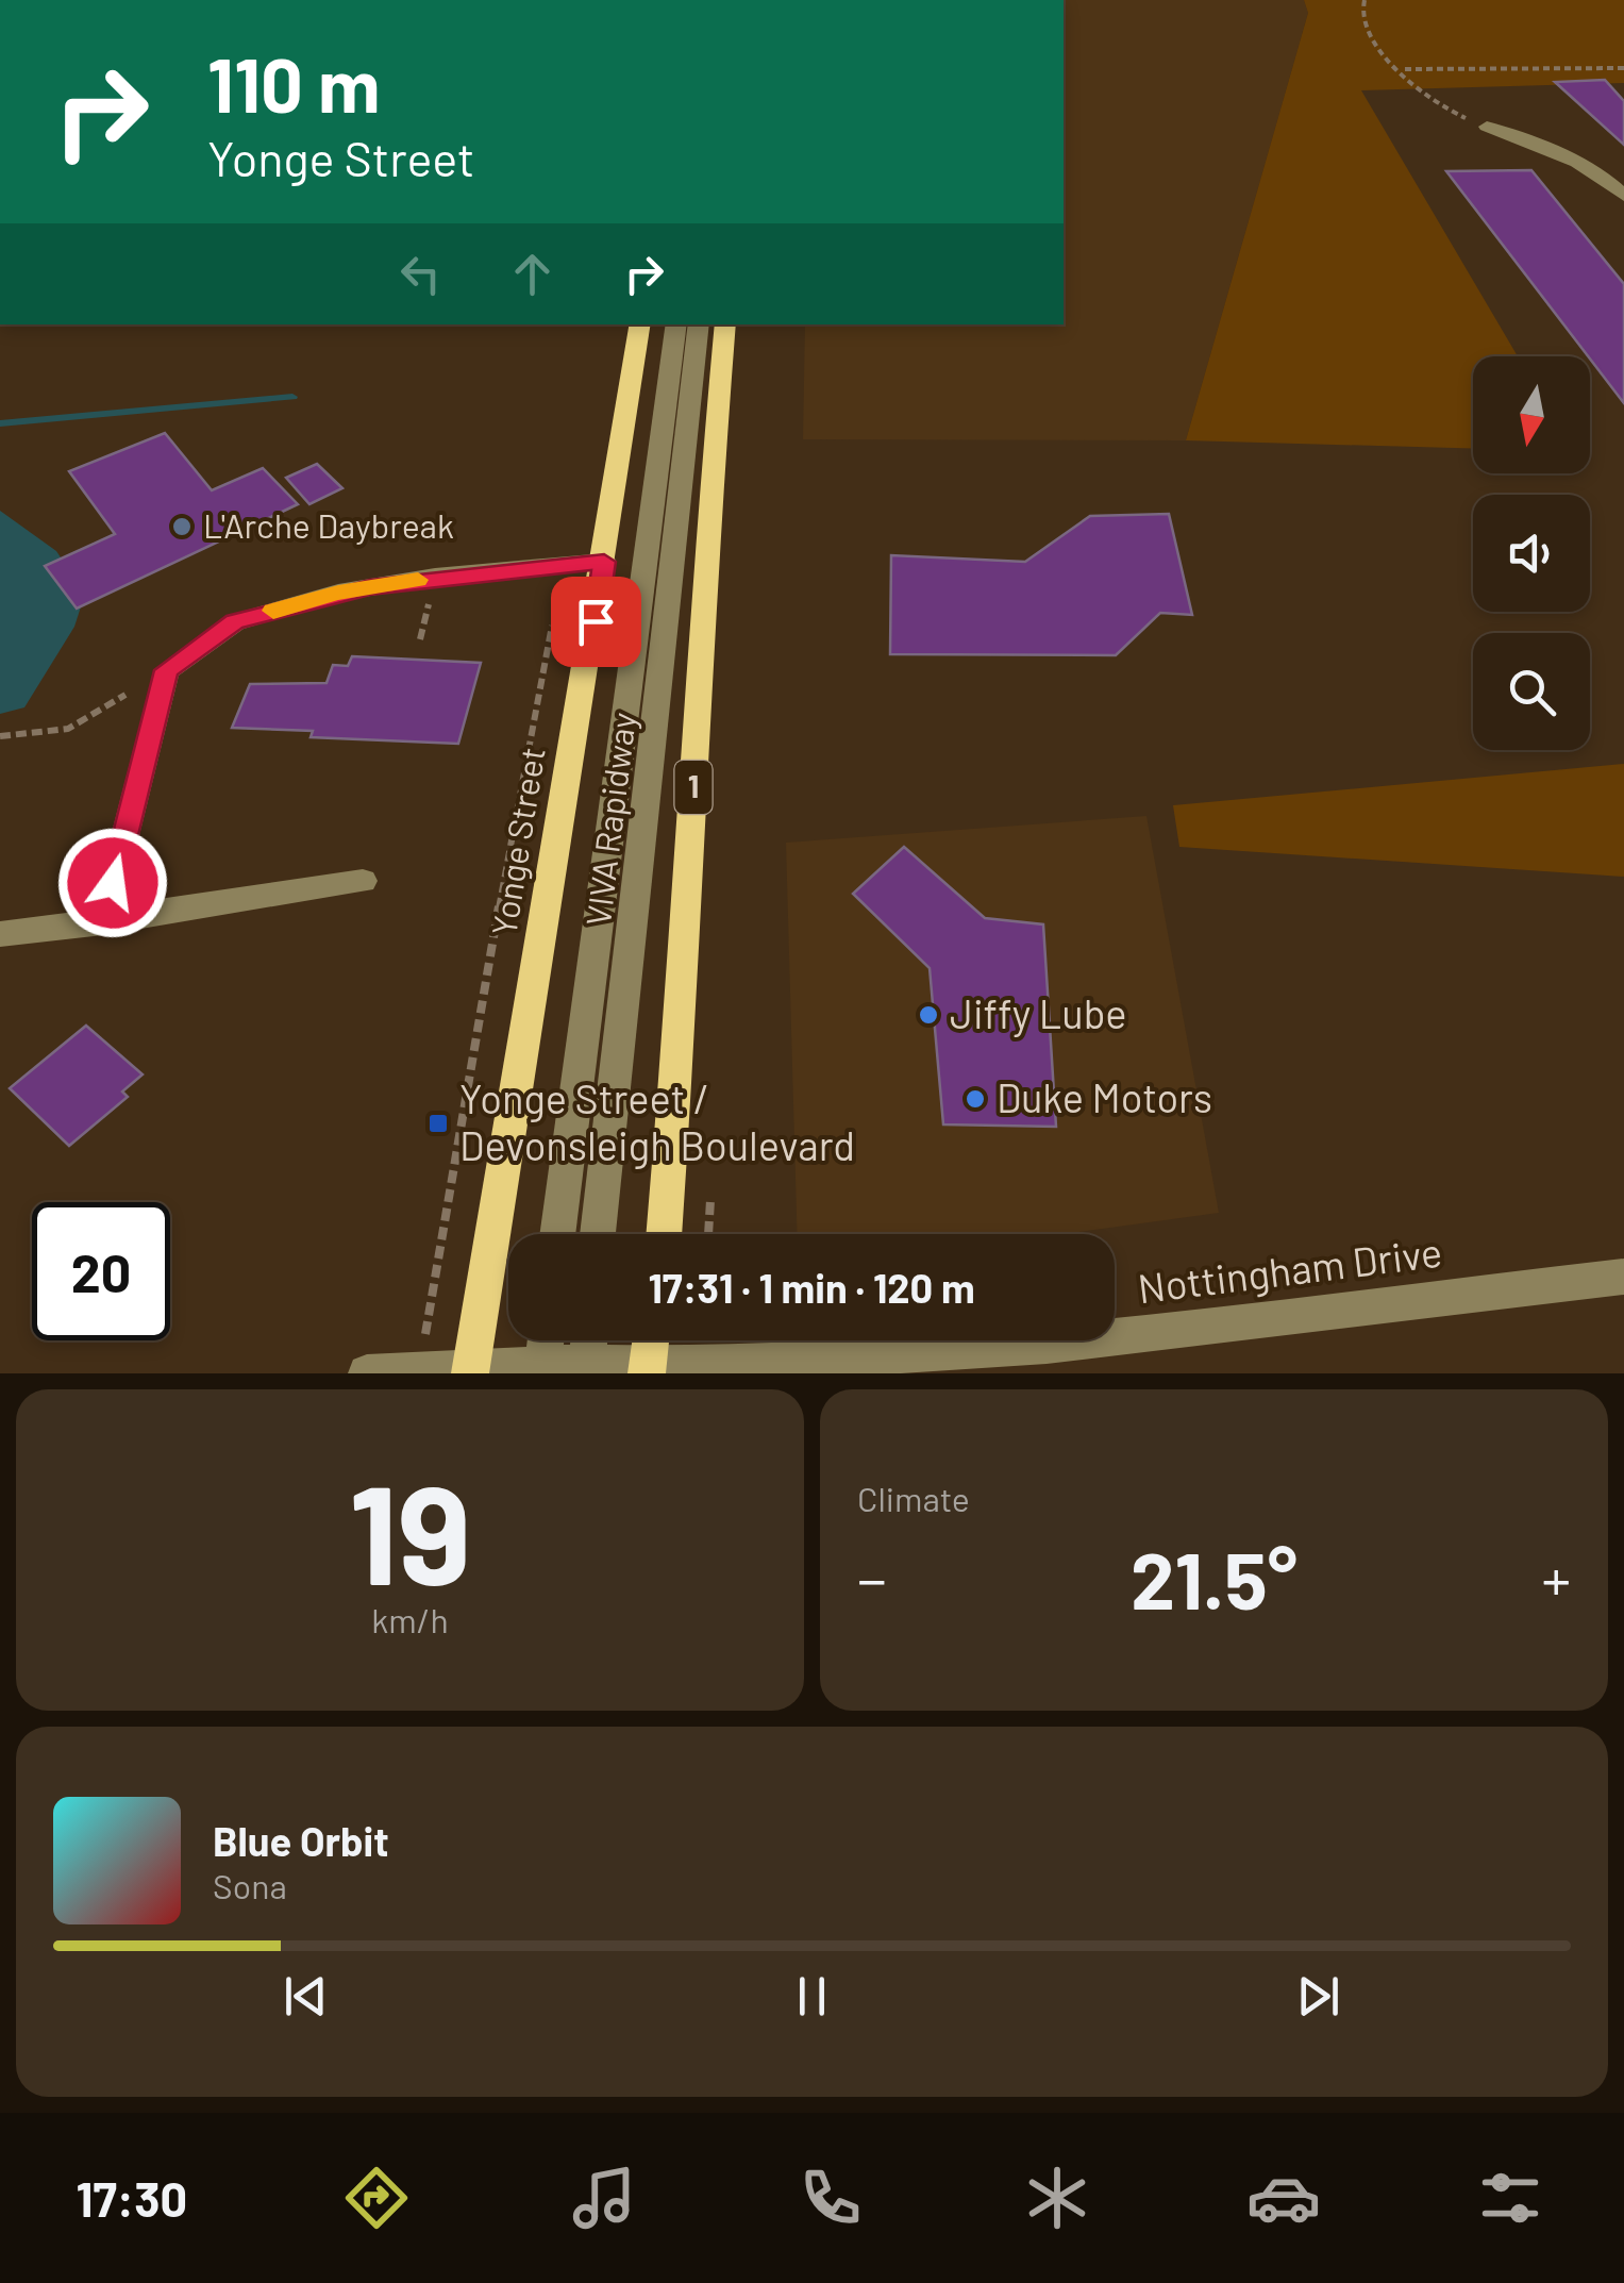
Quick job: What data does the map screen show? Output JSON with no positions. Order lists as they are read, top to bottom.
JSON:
{
  "streets": {
    "main road": ["1", "Yonge Street"],
    "street": ["VIVA Rapidway", "Nottingham Drive"]
  },
  "crossings": [
    ["Yonge Street", "Nottingham Drive"]
  ],
  "places": {
    "other": ["L'Arche Daybreak", "Jiffy Lube", "Duke Motors"],
    "transit": ["Yonge Street / Devonsleigh Boulevard"]
  },
  "north": "bottom",
  "page": {
    "turn": ["110 m", "Yonge Street"],
    "limit": "20",
    "trip": "17:31 · 1 min · 120 m",
    "tile": [
      ["19", "km/h"],
      "Climate"
    ],
    "heat": ["−", "21.5°", "+"],
    "song": ["Blue Orbit", "Sona"],
    "tabs": "17:30"
  }
}
